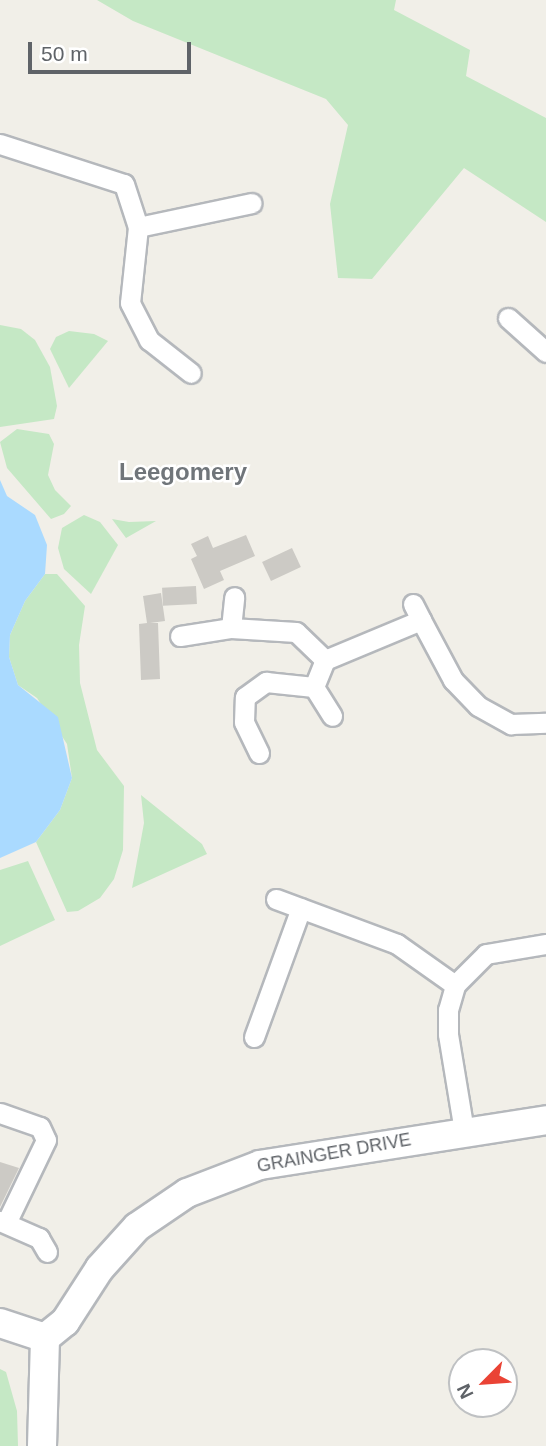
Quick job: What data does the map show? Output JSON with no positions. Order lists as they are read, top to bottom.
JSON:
{
  "streets": {
    "street": ["GRAINGER DRIVE"]
  },
  "districts": ["Leegomery"],
  "scale_bar": "50 m",
  "north": "bottom left"
}
